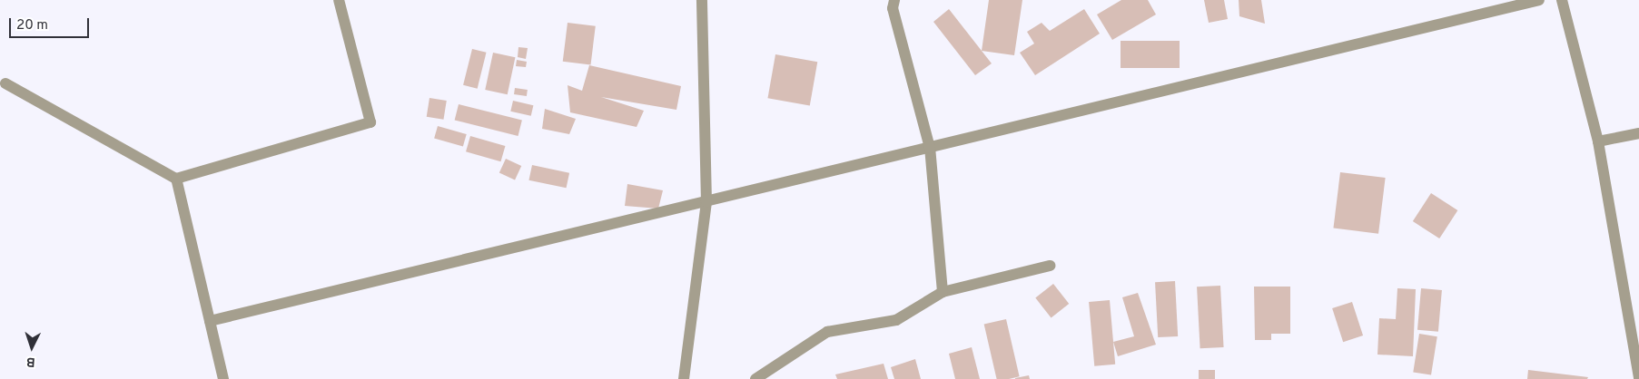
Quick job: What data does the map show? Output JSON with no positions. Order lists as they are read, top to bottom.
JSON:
{
  "scale_bar": "20 m",
  "north": "bottom"
}
